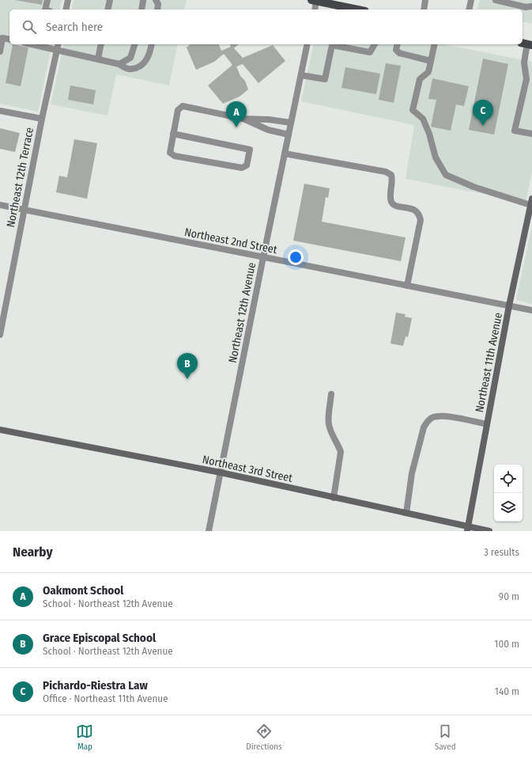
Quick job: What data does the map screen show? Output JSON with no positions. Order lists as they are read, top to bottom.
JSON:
{
  "streets": {
    "street": [
      "Northeast 12th Terrace",
      "Northeast 2nd Street",
      "Northeast 12th Avenue",
      "Northeast 11th Avenue",
      "Northeast 3rd Street"
    ]
  },
  "crossings": [
    ["Northeast 12th Terrace", "Northeast 2nd Street"],
    ["Northeast 2nd Street", "Northeast 12th Avenue"],
    ["Northeast 2nd Street", "Northeast 11th Avenue"],
    ["Northeast 12th Avenue", "Northeast 3rd Street"],
    ["Northeast 11th Avenue", "Northeast 3rd Street"]
  ],
  "page": {
    "search": "Search here",
    "pins": ["C", "A", "B"],
    "heading": ["Nearby", "3 results"],
    "list": [
      {
        "mark": "A",
        "name": "Oakmont School",
        "note": "School · Northeast 12th Avenue",
        "value": "90 m"
      },
      {
        "mark": "B",
        "name": "Grace Episcopal School",
        "note": "School · Northeast 12th Avenue",
        "value": "100 m"
      },
      {
        "mark": "C",
        "name": "Pichardo-Riestra Law",
        "note": "Office · Northeast 11th Avenue",
        "value": "140 m"
      }
    ],
    "nav": ["Map", "Directions", "Saved"]
  }
}
